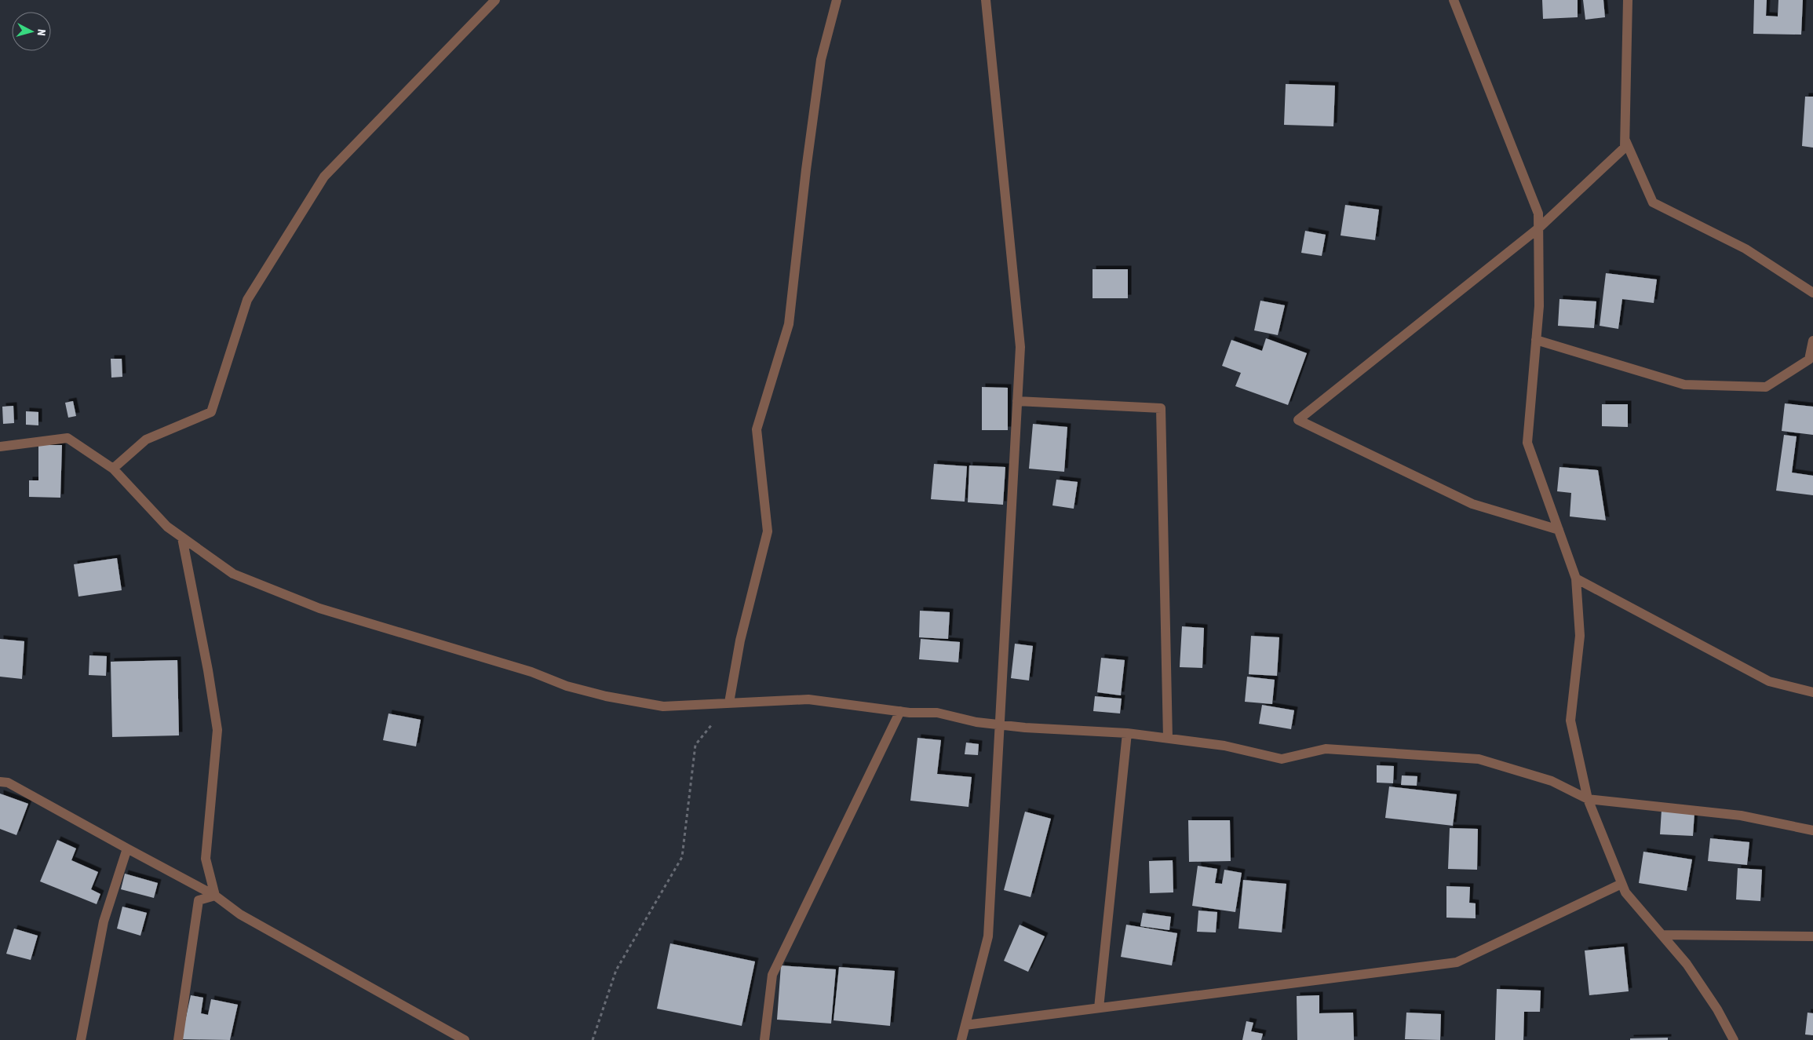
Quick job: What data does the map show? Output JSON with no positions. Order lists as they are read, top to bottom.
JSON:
{
  "north": "right"
}
